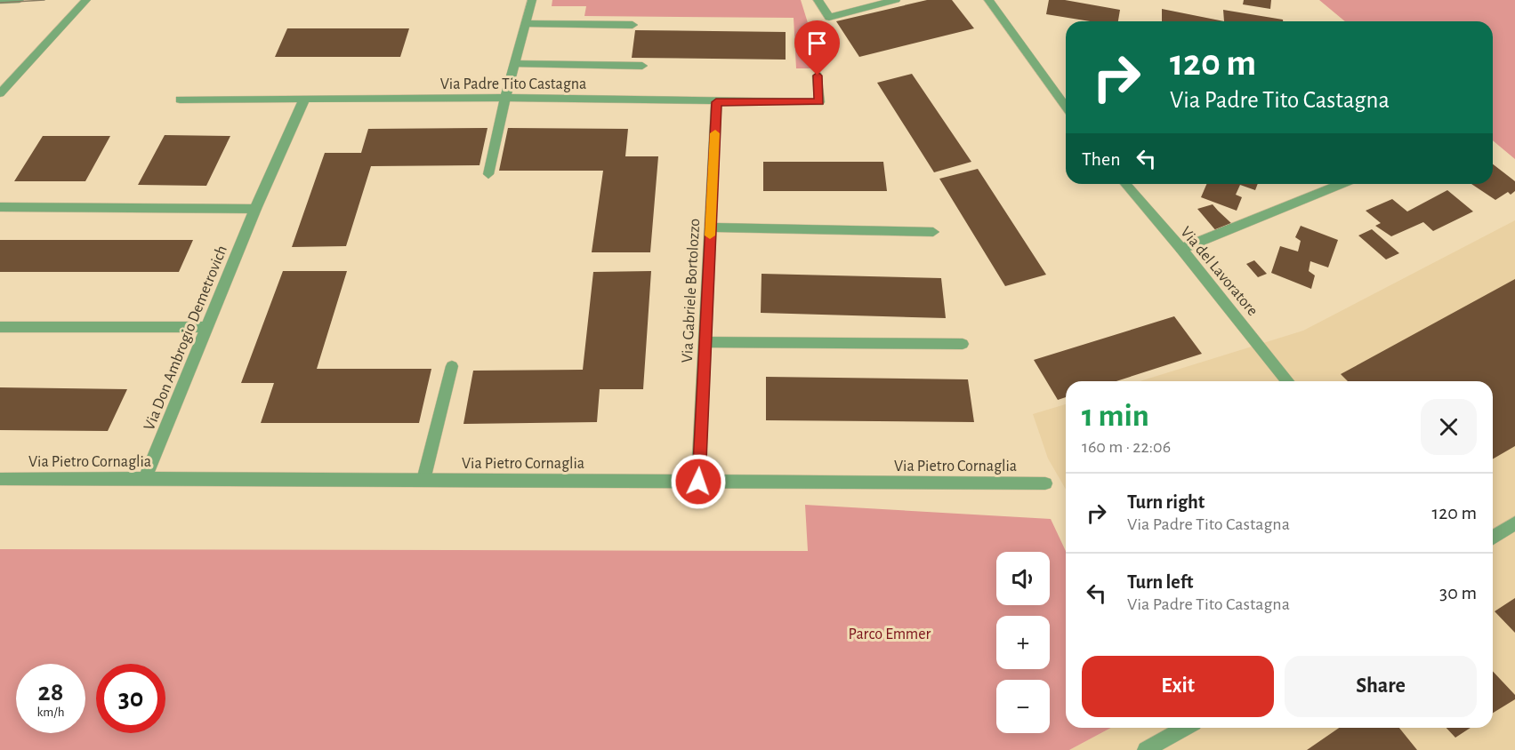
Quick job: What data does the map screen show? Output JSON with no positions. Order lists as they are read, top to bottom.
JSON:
{
  "streets": {
    "street": [
      "Via Padre Tito Castagna",
      "Via del Lavoratore",
      "Via Gabriele Bortolozzo",
      "Via Don Ambrogio Demetrovich",
      "Via Pietro Cornaglia"
    ]
  },
  "crossings": [
    ["Via Padre Tito Castagna", "Via Gabriele Bortolozzo"],
    ["Via Padre Tito Castagna", "Via Don Ambrogio Demetrovich"],
    ["Via Gabriele Bortolozzo", "Via Pietro Cornaglia"],
    ["Via Don Ambrogio Demetrovich", "Via Pietro Cornaglia"]
  ],
  "parks": ["Parco Emmer"],
  "page": {
    "turn": ["120 m", "Via Padre Tito Castagna"],
    "then": "Then",
    "heading": ["1 min", "160 m · 22:06"],
    "list": [
      {
        "name": "Turn right",
        "note": "Via Padre Tito Castagna",
        "value": "120 m"
      },
      {
        "name": "Turn left",
        "note": "Via Padre Tito Castagna",
        "value": "30 m"
      }
    ],
    "map_buttons": ["+", "−"],
    "buttons": ["Exit", "Share"],
    "speed": "28 km/h",
    "limit": "30"
  }
}
